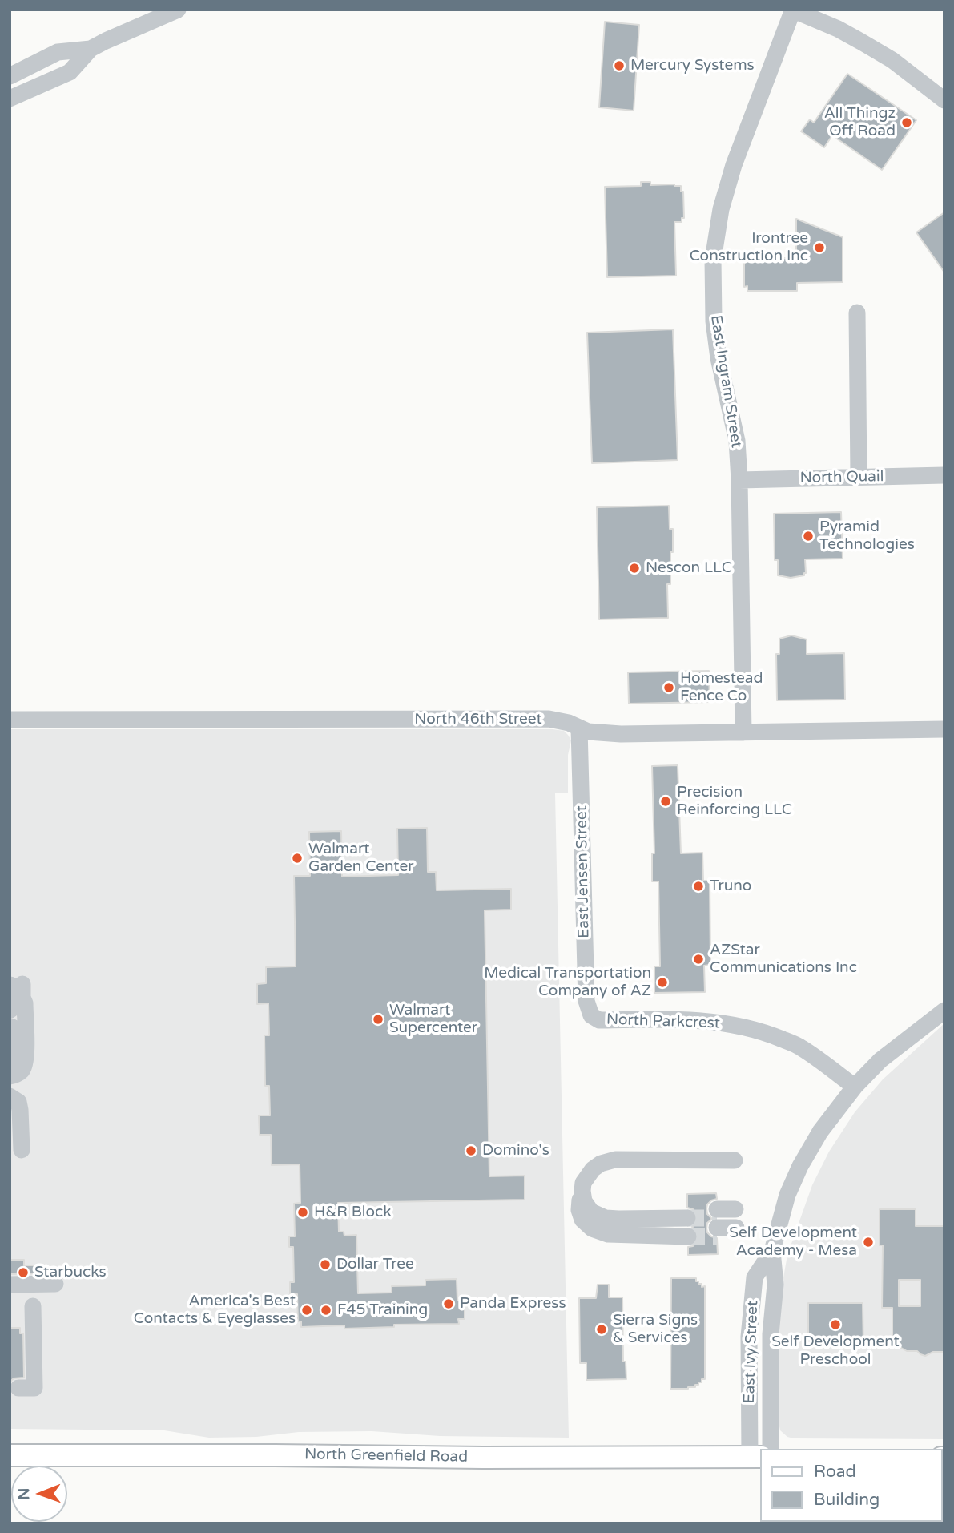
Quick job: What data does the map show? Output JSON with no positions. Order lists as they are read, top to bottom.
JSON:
{
  "streets": {
    "main road": ["North Greenfield Road"],
    "street": [
      "East Ingram Street",
      "North Quail",
      "North 46th Street",
      "East Jensen Street",
      "North Parkcrest",
      "East Ivy Street"
    ]
  },
  "crossings": [
    ["East Ingram Street", "North Quail"],
    ["East Ingram Street", "North 46th Street"],
    ["North 46th Street", "East Jensen Street"],
    ["East Jensen Street", "North Parkcrest"],
    ["North Parkcrest", "East Ivy Street"],
    ["East Ivy Street", "North Greenfield Road"]
  ],
  "places": [
    "Mercury Systems",
    "All Thingz Off Road",
    "Irontree Construction Inc",
    "Pyramid Technologies",
    "Nescon LLC",
    "Homestead Fence Co",
    "Precision Reinforcing LLC",
    "Walmart Garden Center",
    "Truno",
    "AZStar Communications Inc",
    "Medical Transportation Company of AZ",
    "Walmart Supercenter",
    "Domino's",
    "H&R Block",
    "Self Development Academy - Mesa",
    "Dollar Tree",
    "Starbucks",
    "Panda Express",
    "America's Best Contacts & Eyeglasses",
    "F45 Training",
    "Self Development Preschool",
    "Sierra Signs & Services"
  ],
  "legend": ["Road", "Building"],
  "north": "left"
}
